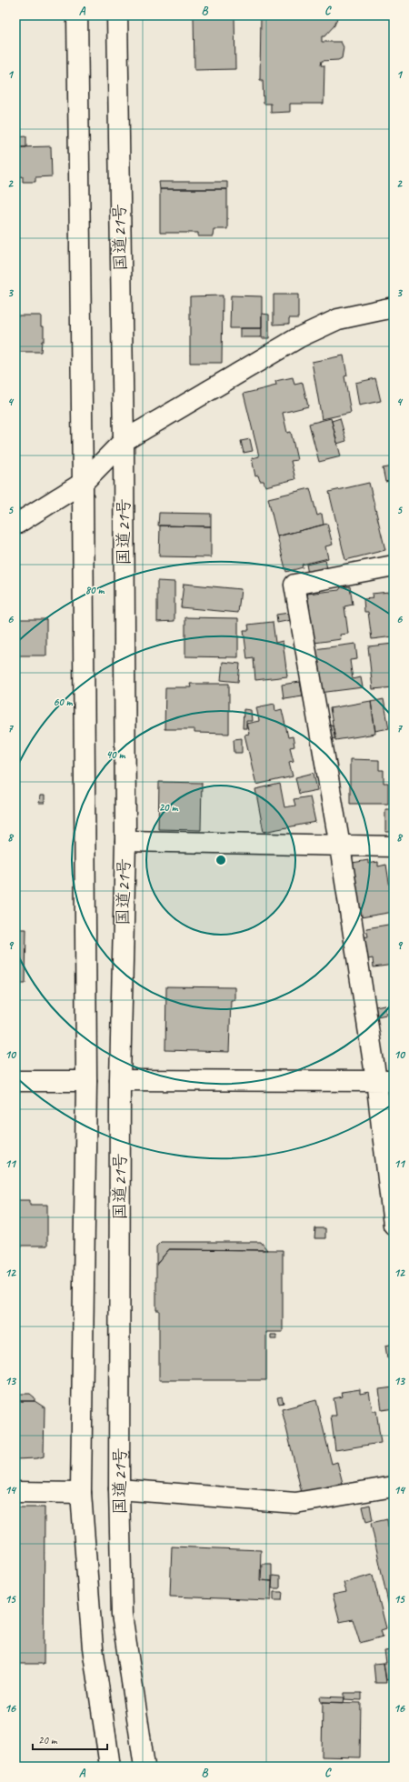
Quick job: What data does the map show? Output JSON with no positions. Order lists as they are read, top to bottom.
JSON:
{
  "streets": {
    "main road": ["国道21号"]
  },
  "scale_bar": "20 m",
  "grid": {
    "columns": ["A", "B", "C"],
    "rows": [
      "1",
      "2",
      "3",
      "4",
      "5",
      "6",
      "7",
      "8",
      "9",
      "10",
      "11",
      "12",
      "13",
      "14",
      "15",
      "16"
    ]
  },
  "rings": [
    "80 m",
    "60 m",
    "40 m",
    "20 m"
  ]
}
